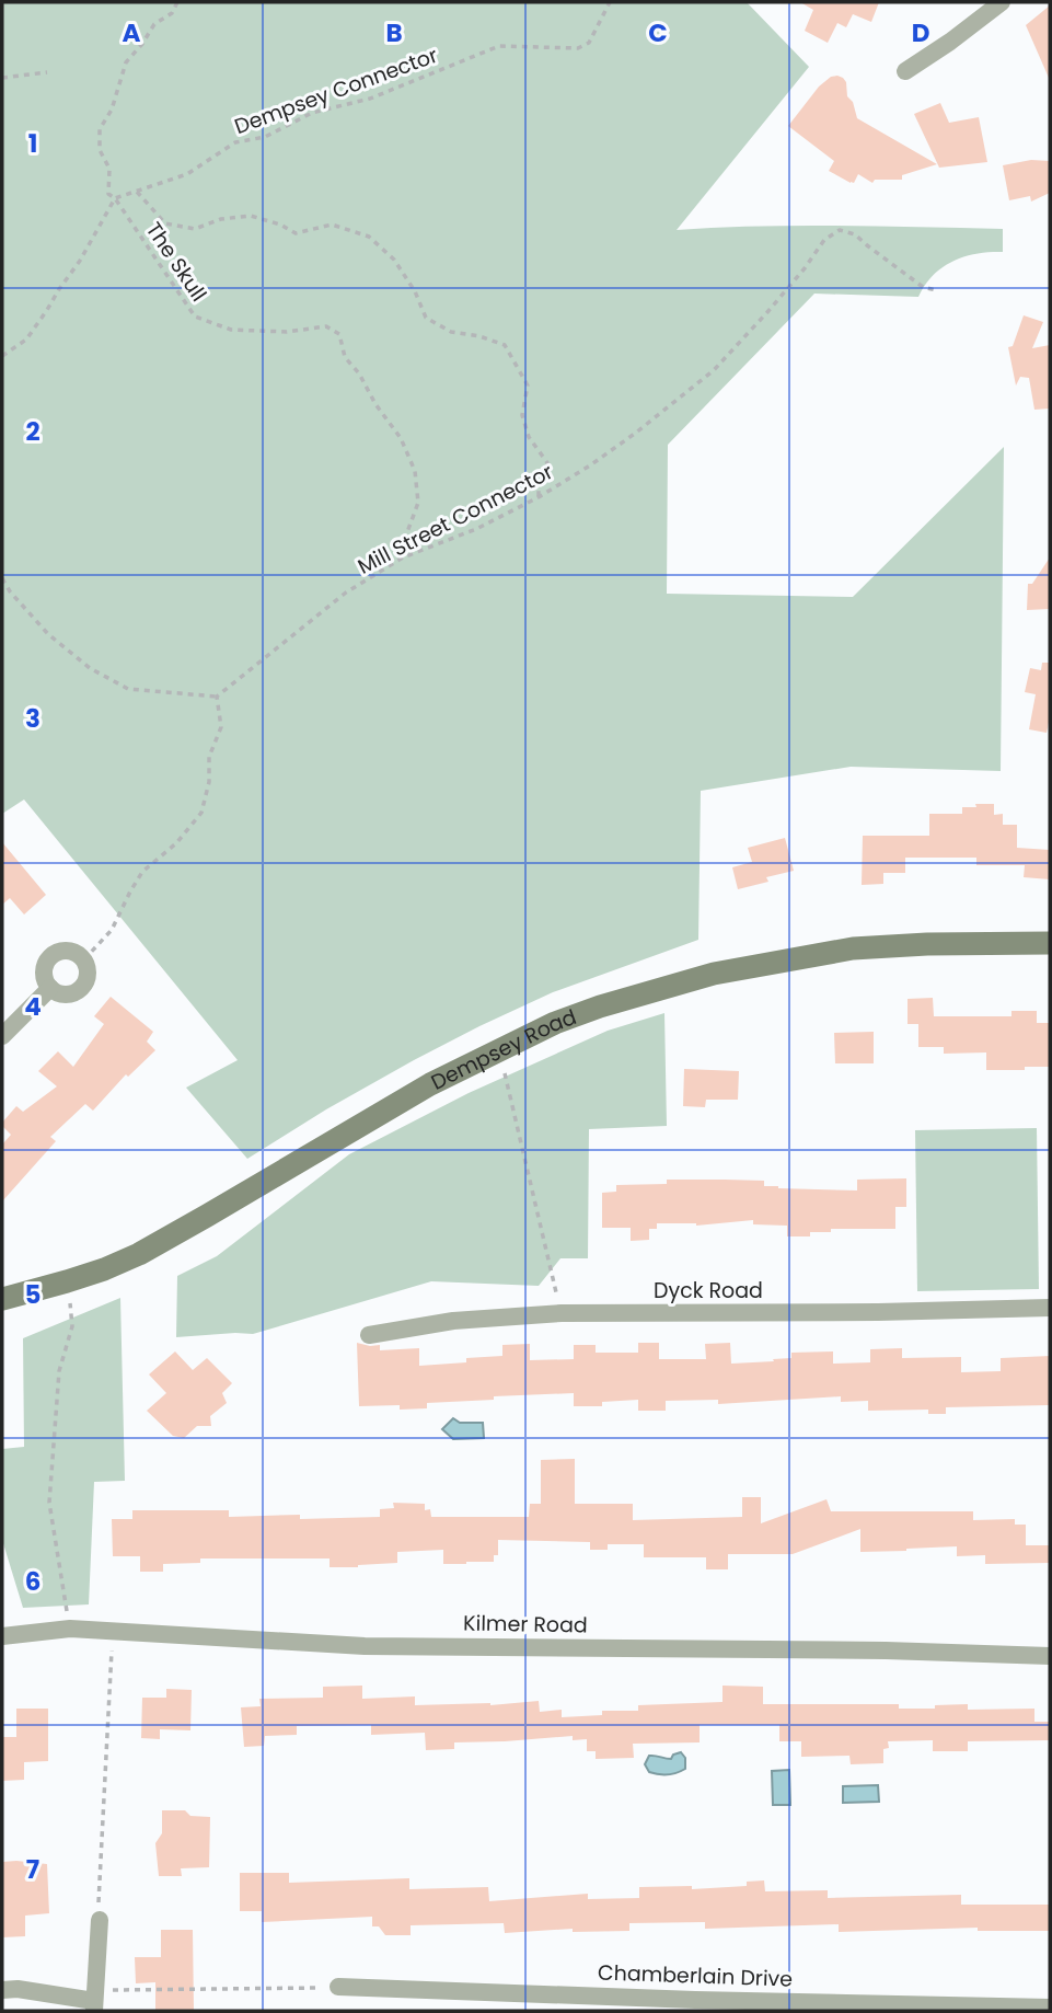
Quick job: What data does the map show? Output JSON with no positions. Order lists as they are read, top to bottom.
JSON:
{
  "streets": {
    "street": [
      "Dempsey Road",
      "Dyck Road",
      "Kilmer Road",
      "Chamberlain Drive"
    ],
    "path": ["Dempsey Connector", "The Skull", "Mill Street Connector"]
  },
  "crossings": [
    ["Dempsey Connector", "The Skull"],
    ["The Skull", "Mill Street Connector"]
  ],
  "grid": {
    "columns": [
      "A",
      "B",
      "C",
      "D"
    ],
    "rows": [
      "1",
      "2",
      "3",
      "4",
      "5",
      "6",
      "7"
    ]
  }
}
